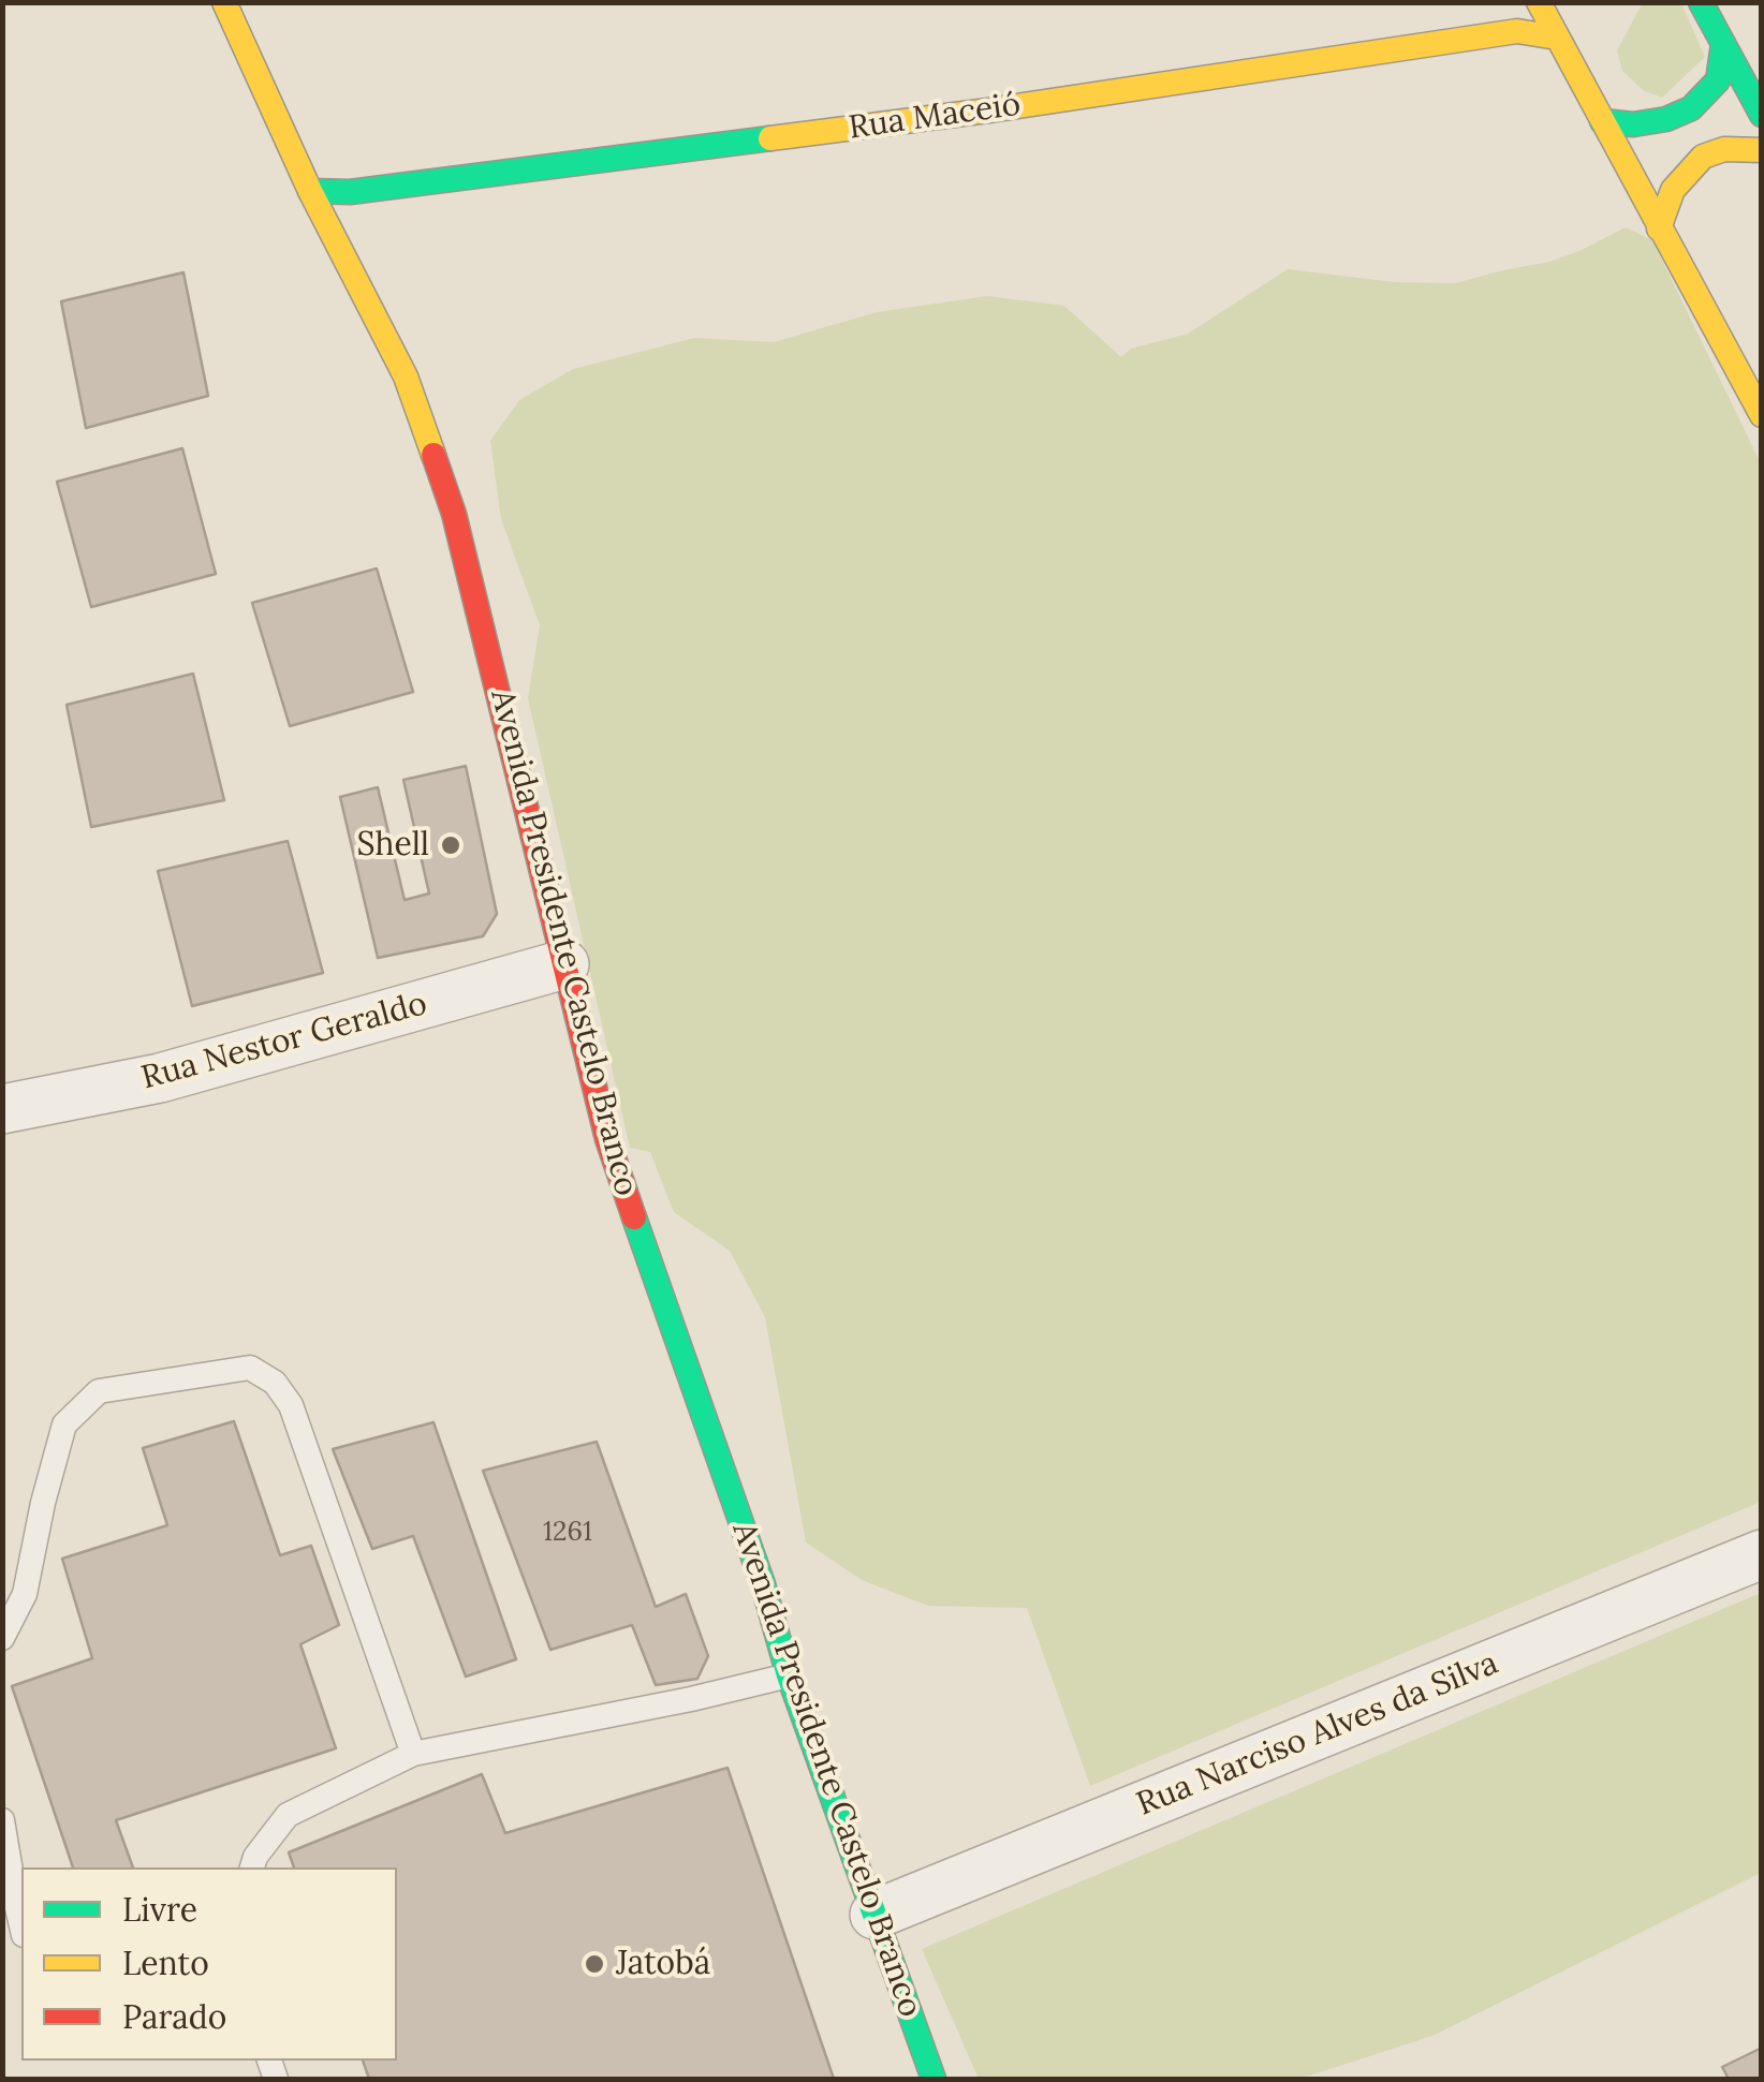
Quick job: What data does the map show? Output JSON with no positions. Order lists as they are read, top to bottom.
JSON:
{
  "streets": {
    "main road": ["Rua Maceió", "Avenida Presidente Castelo Branco"],
    "street": ["Rua Nestor Geraldo", "Rua Narciso Alves da Silva"]
  },
  "crossings": [
    ["Rua Maceió", "Avenida Presidente Castelo Branco"],
    ["Avenida Presidente Castelo Branco", "Rua Nestor Geraldo"],
    ["Avenida Presidente Castelo Branco", "Rua Narciso Alves da Silva"]
  ],
  "places": ["Shell", "Jatobá"],
  "house_numbers": ["1261"],
  "legend": ["Livre", "Lento", "Parado"]
}
